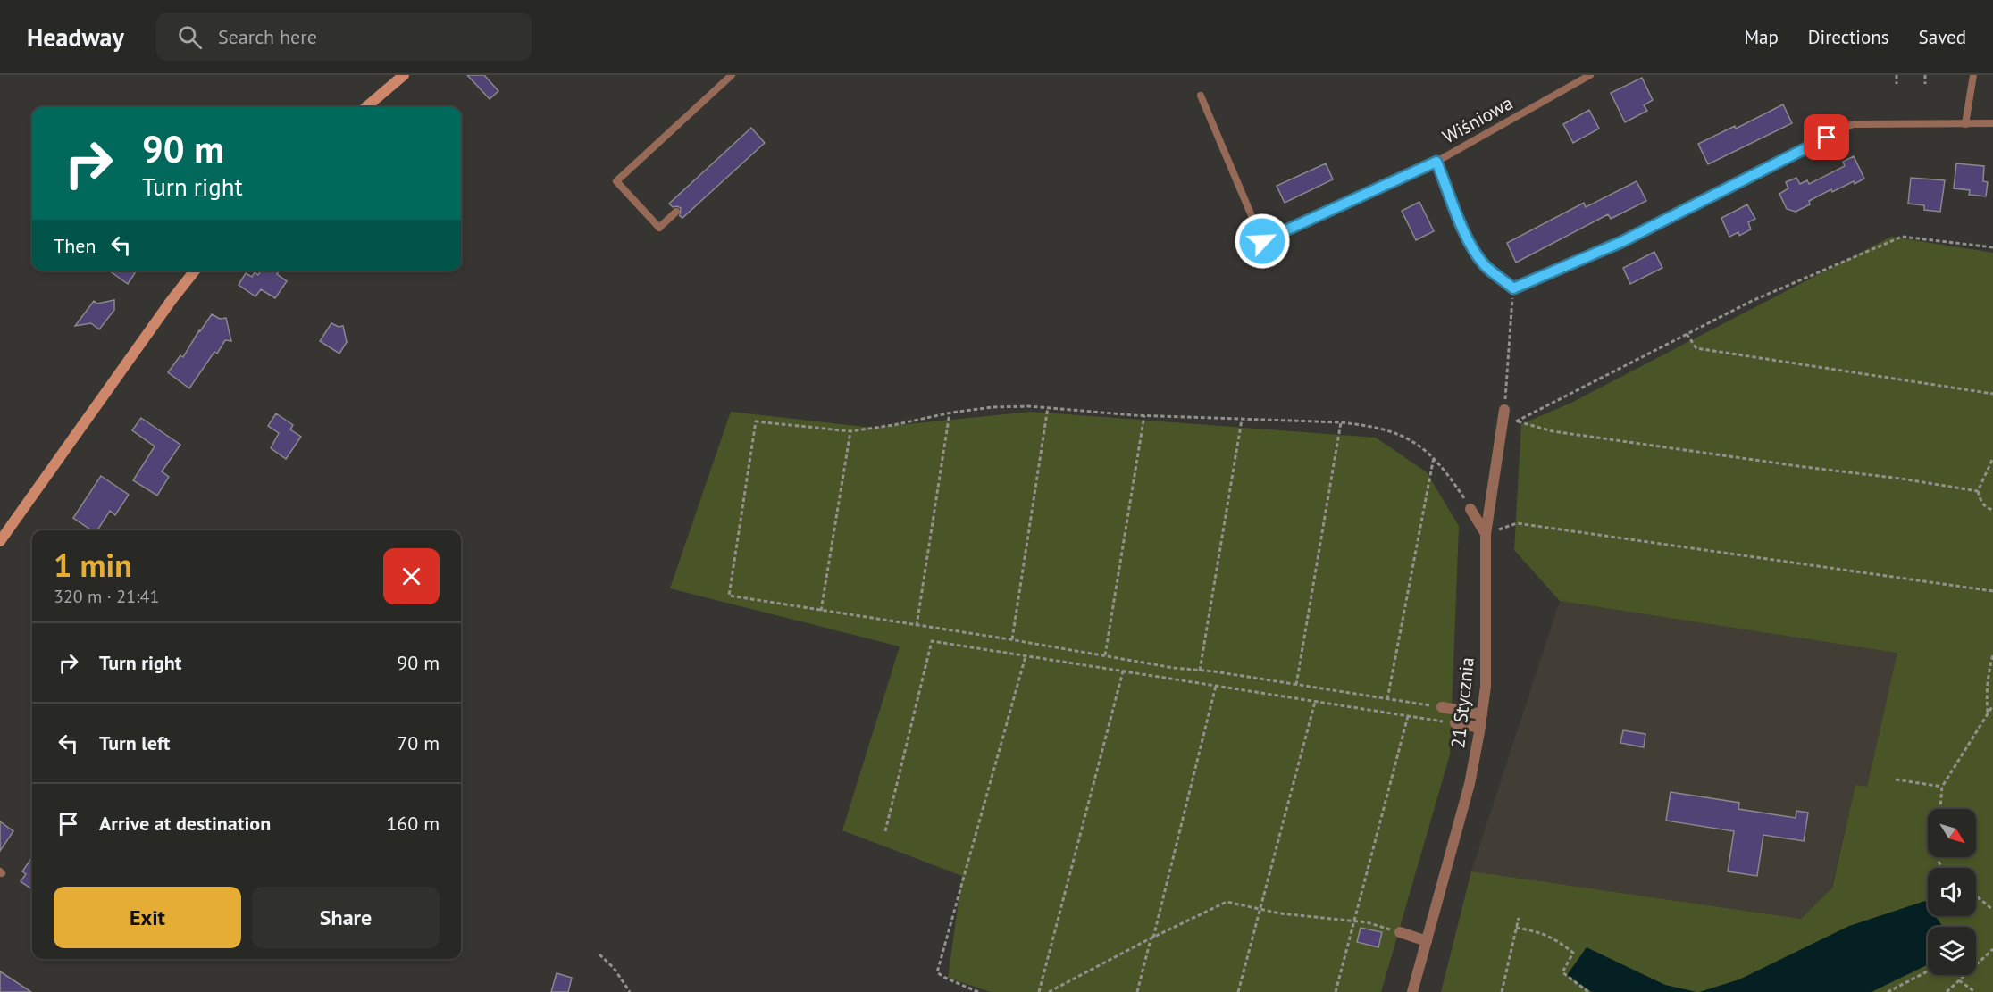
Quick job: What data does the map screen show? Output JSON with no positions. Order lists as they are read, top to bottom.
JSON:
{
  "streets": {
    "street": ["21 Stycznia"],
    "lane": ["Wiśniowa"]
  },
  "north": "bottom right",
  "page": {
    "header": "Headway",
    "search": "Search here",
    "nav": ["Map", "Directions", "Saved"],
    "turn": ["90 m", "Turn right"],
    "then": "Then",
    "heading": ["1 min", "320 m · 21:41"],
    "list": [
      {
        "name": "Turn right",
        "value": "90 m"
      },
      {
        "name": "Turn left",
        "value": "70 m"
      },
      {
        "name": "Arrive at destination",
        "value": "160 m"
      }
    ],
    "buttons": ["Exit", "Share"]
  }
}
